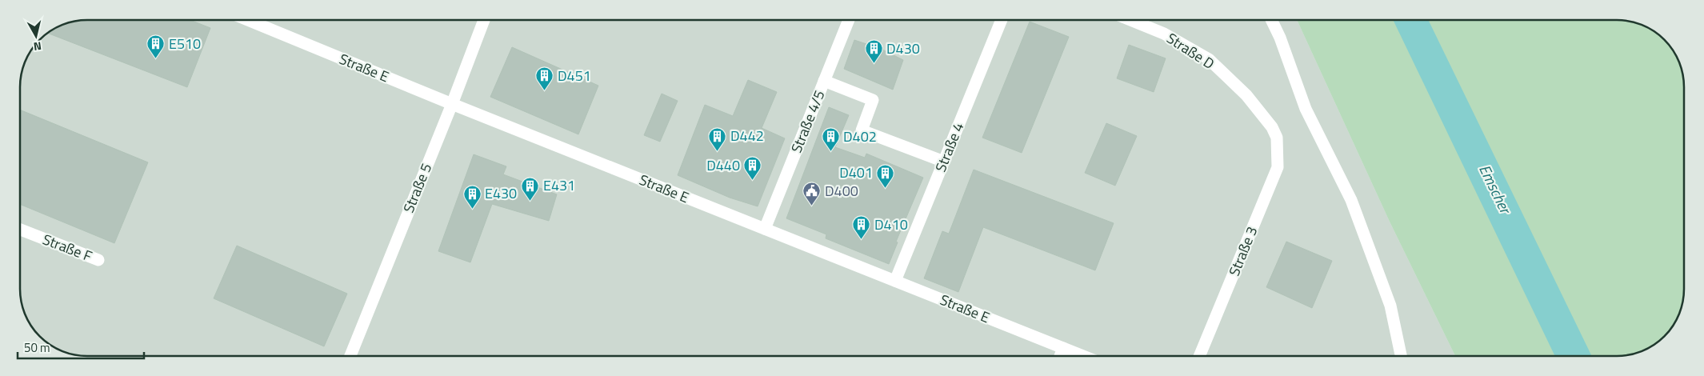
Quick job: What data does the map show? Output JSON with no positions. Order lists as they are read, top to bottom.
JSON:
{
  "streets": {
    "lane": [
      "Straße D",
      "Straße E",
      "Straße 4/5",
      "Straße 4",
      "Straße 5",
      "Straße F",
      "Straße 3"
    ]
  },
  "crossings": [
    ["Straße D", "Straße 3"],
    ["Straße E", "Straße 4/5"],
    ["Straße E", "Straße 4"],
    ["Straße E", "Straße 5"]
  ],
  "water": ["Emscher"],
  "places": {
    "building": [
      "E510",
      "D430",
      "D451",
      "D442",
      "D402",
      "D440",
      "D401",
      "E431",
      "E430",
      "D410"
    ],
    "public building": ["D400"]
  },
  "scale_bar": "50 m",
  "north": "bottom"
}
